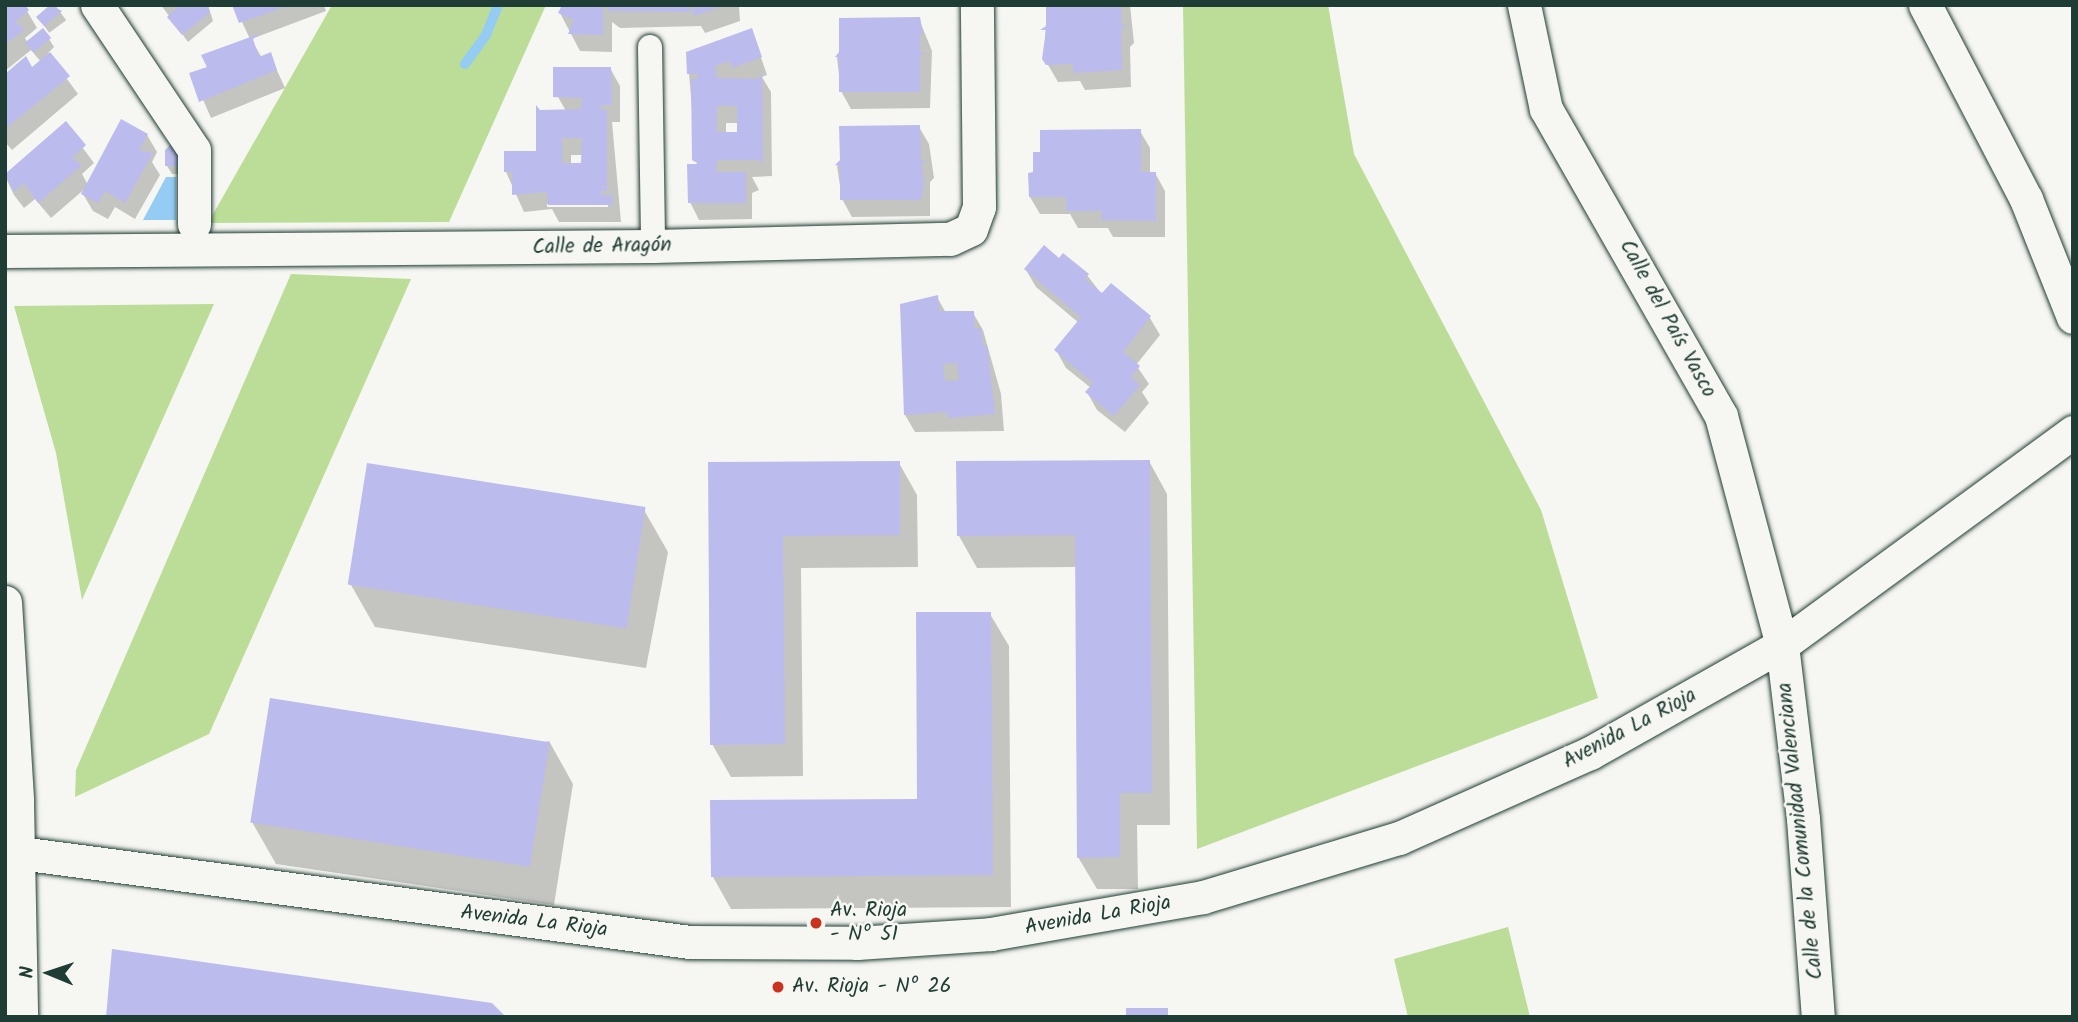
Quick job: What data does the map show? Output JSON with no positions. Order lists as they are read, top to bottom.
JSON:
{
  "streets": {
    "street": [
      "Calle de Aragón",
      "Calle del País Vasco",
      "Avenida La Rioja",
      "Calle de la Comunidad Valenciana"
    ]
  },
  "crossings": [
    ["Calle del País Vasco", "Avenida La Rioja"],
    ["Calle del País Vasco", "Calle de la Comunidad Valenciana"],
    ["Avenida La Rioja", "Calle de la Comunidad Valenciana"]
  ],
  "places": ["Av. Rioja - Nº 51", "Av. Rioja - Nº 26"],
  "north": "left"
}
